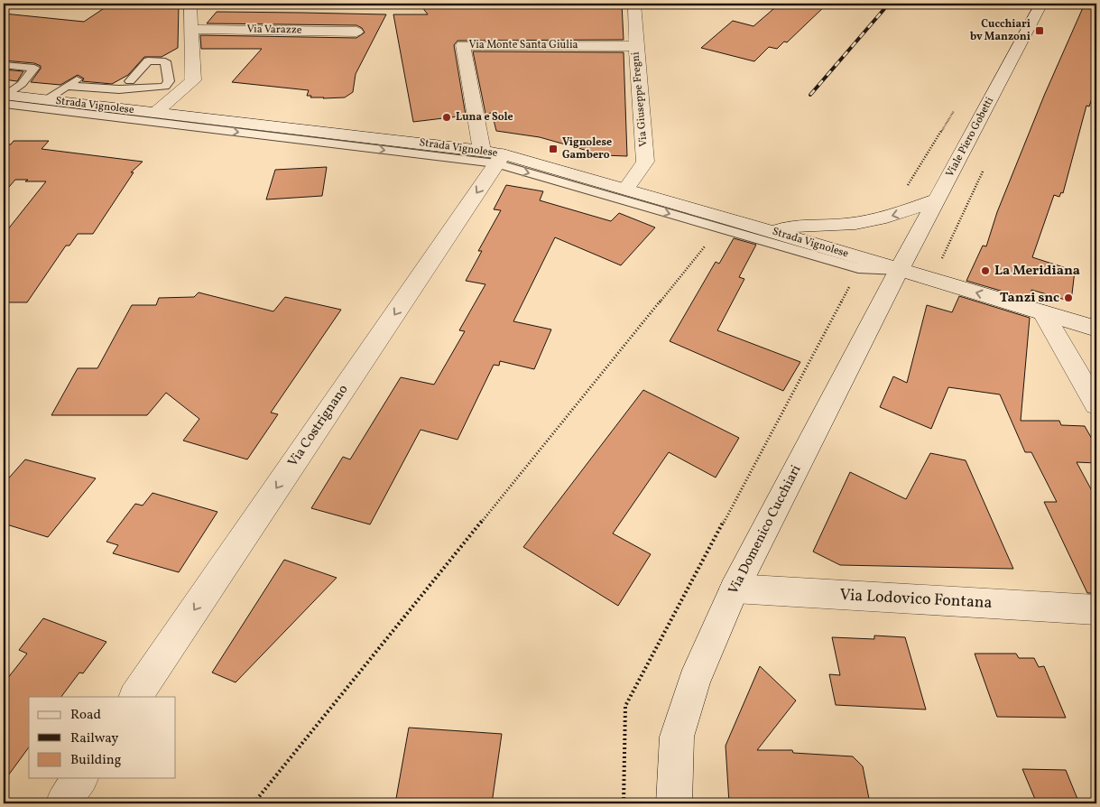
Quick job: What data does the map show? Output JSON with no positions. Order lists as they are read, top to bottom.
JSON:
{
  "streets": {
    "street": [
      "Via Varazze",
      "Via Monte Santa Giulia",
      "Via Giuseppe Fregni",
      "Strada Vignolese",
      "Viale Piero Gobetti",
      "Via Costrignano",
      "Via Domenico Cucchiari",
      "Via Lodovico Fontana"
    ]
  },
  "crossings": [
    ["Via Monte Santa Giulia", "Via Giuseppe Fregni"],
    ["Via Monte Santa Giulia", "Strada Vignolese"],
    ["Via Monte Santa Giulia", "Via Costrignano"],
    ["Via Giuseppe Fregni", "Strada Vignolese"],
    ["Strada Vignolese", "Viale Piero Gobetti"],
    ["Strada Vignolese", "Via Costrignano"],
    ["Strada Vignolese", "Via Domenico Cucchiari"],
    ["Viale Piero Gobetti", "Via Domenico Cucchiari"],
    ["Via Domenico Cucchiari", "Via Lodovico Fontana"]
  ],
  "one_way": ["Via Costrignano"],
  "places": {
    "transit": ["Cucchiari bv Manzoni", "Vignolese Gambero"],
    "other": ["Luna e Sole", "La Meridiana", "Tanzi snc"]
  },
  "legend": ["Road", "Railway", "Building"]
}
